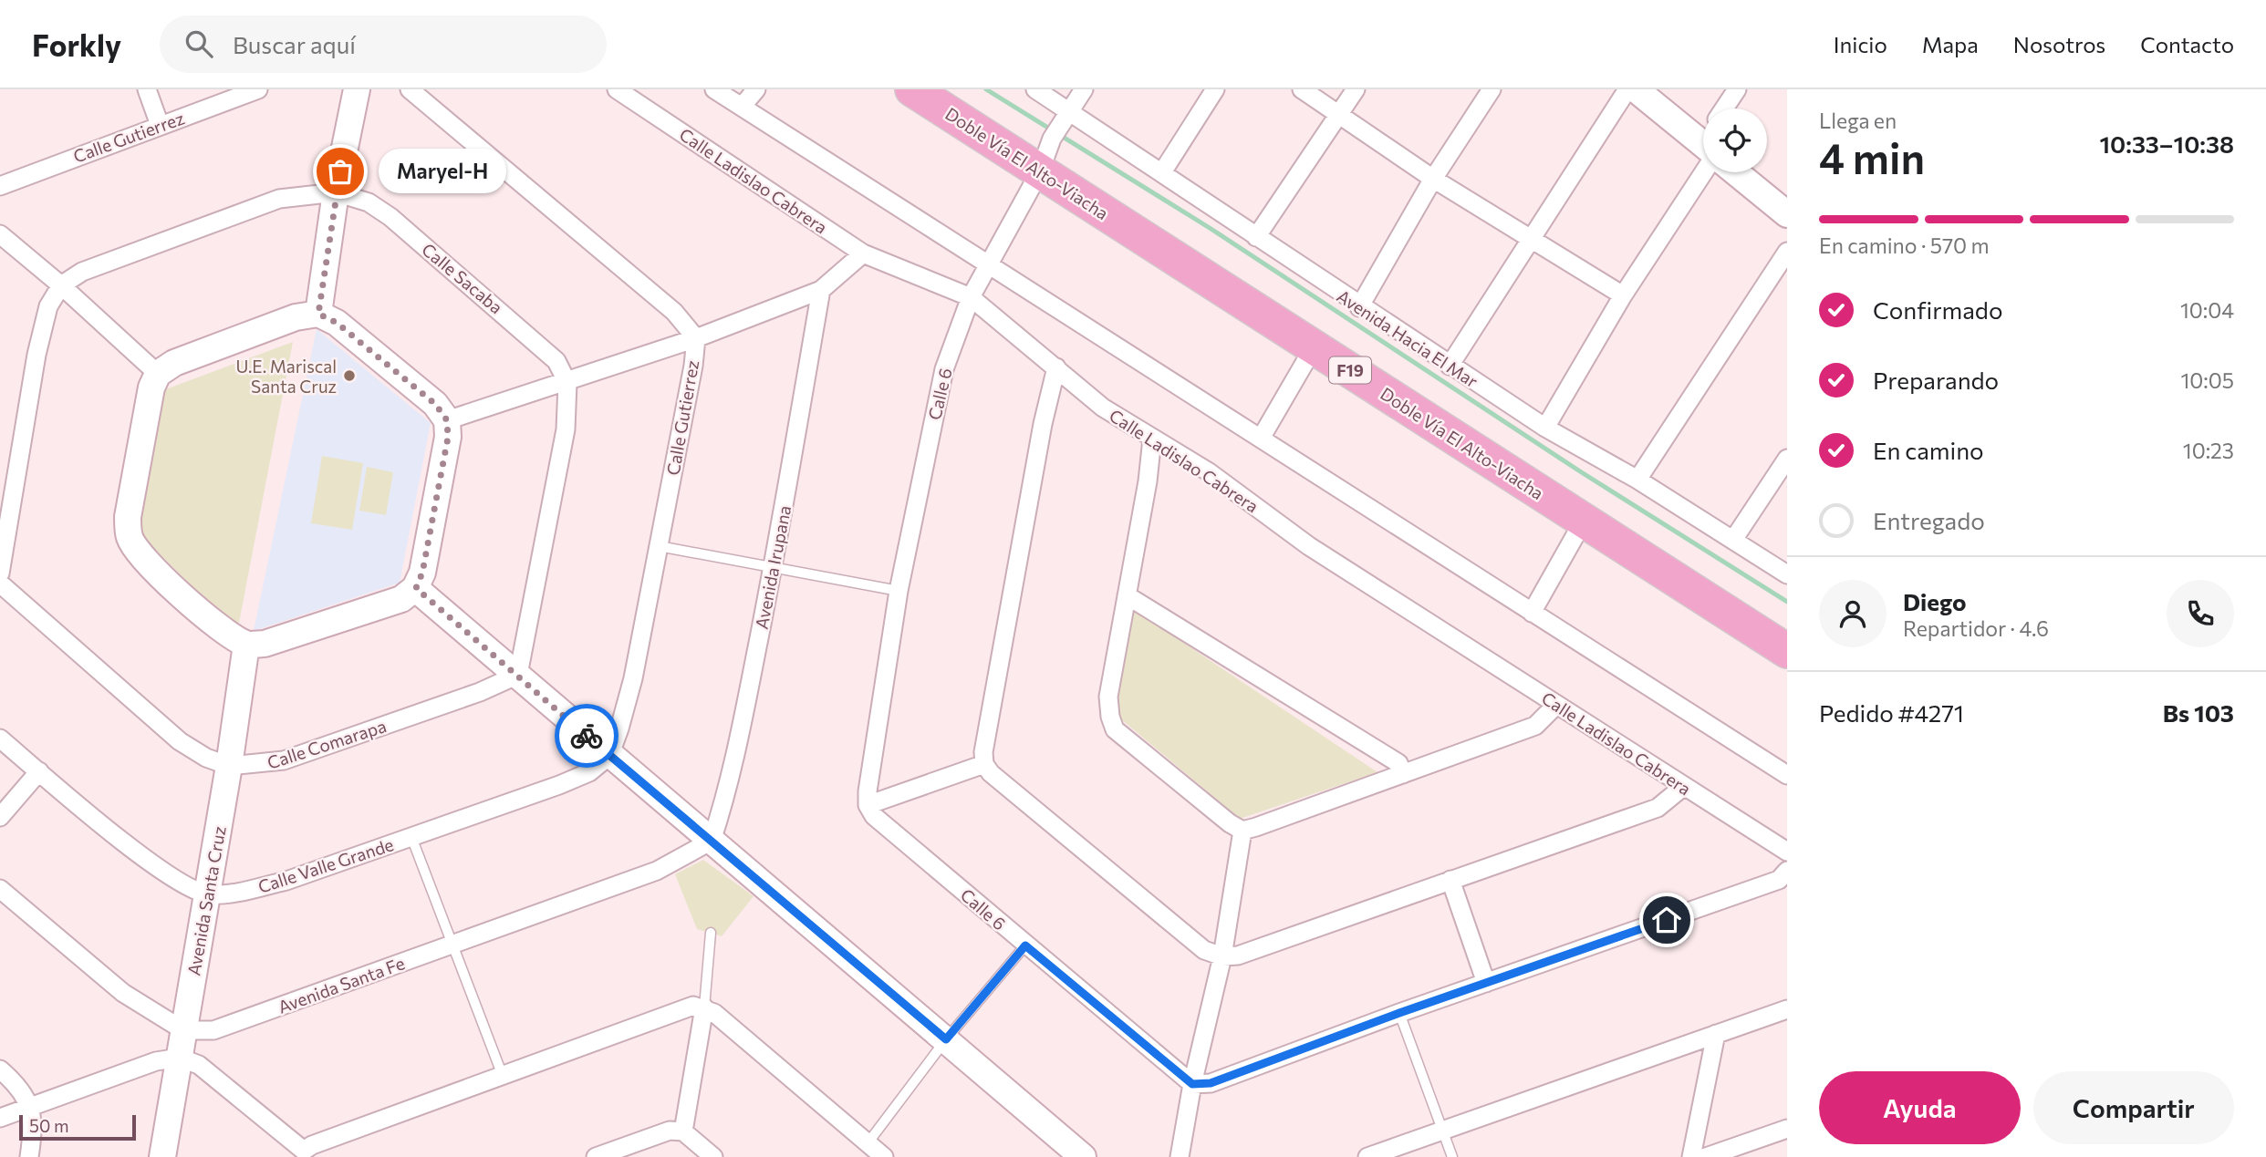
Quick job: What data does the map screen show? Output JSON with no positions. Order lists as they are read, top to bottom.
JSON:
{
  "streets": {
    "highway": ["Doble Vía El Alto-Viacha", "F19"],
    "street": [
      "Calle Gutierrez",
      "Calle Ladislao Cabrera",
      "Calle Sacaba",
      "Avenida Hacia El Mar",
      "Calle 6",
      "Avenida Irupana",
      "Calle Comarapa",
      "Calle Valle Grande",
      "Avenida Santa Cruz",
      "Avenida Santa Fe"
    ]
  },
  "crossings": [
    ["Calle Gutierrez", "Calle Valle Grande"],
    ["Doble Vía El Alto-Viacha", "Avenida Hacia El Mar"],
    ["Doble Vía El Alto-Viacha", "Calle 6"],
    ["Calle Ladislao Cabrera", "Calle 6"],
    ["Avenida Hacia El Mar", "Calle 6"],
    ["Avenida Irupana", "Avenida Santa Fe"],
    ["Calle Comarapa", "Avenida Santa Cruz"],
    ["Calle Valle Grande", "Avenida Santa Cruz"],
    ["Avenida Santa Cruz", "Avenida Santa Fe"]
  ],
  "places": ["Maryel-H", "U.E. Mariscal Santa Cruz"],
  "scale_bar": "50 m",
  "page": {
    "header": "Forkly",
    "search": "Buscar aquí",
    "nav": [
      "Inicio",
      "Mapa",
      "Nosotros",
      "Contacto"
    ],
    "heading": ["4 min", "Llega en", "10:33–10:38"],
    "panel": [
      "Diego",
      "Repartidor · 4.6",
      "Pedido #4271",
      "Bs 103"
    ],
    "bubble": "Maryel-H",
    "bar": "En camino · 570 m",
    "list": [
      ["Confirmado", "10:04"],
      ["Preparando", "10:05"],
      ["En camino", "10:23"],
      "Entregado"
    ],
    "buttons": ["Ayuda", "Compartir"],
    "scale": "50 m"
  }
}
